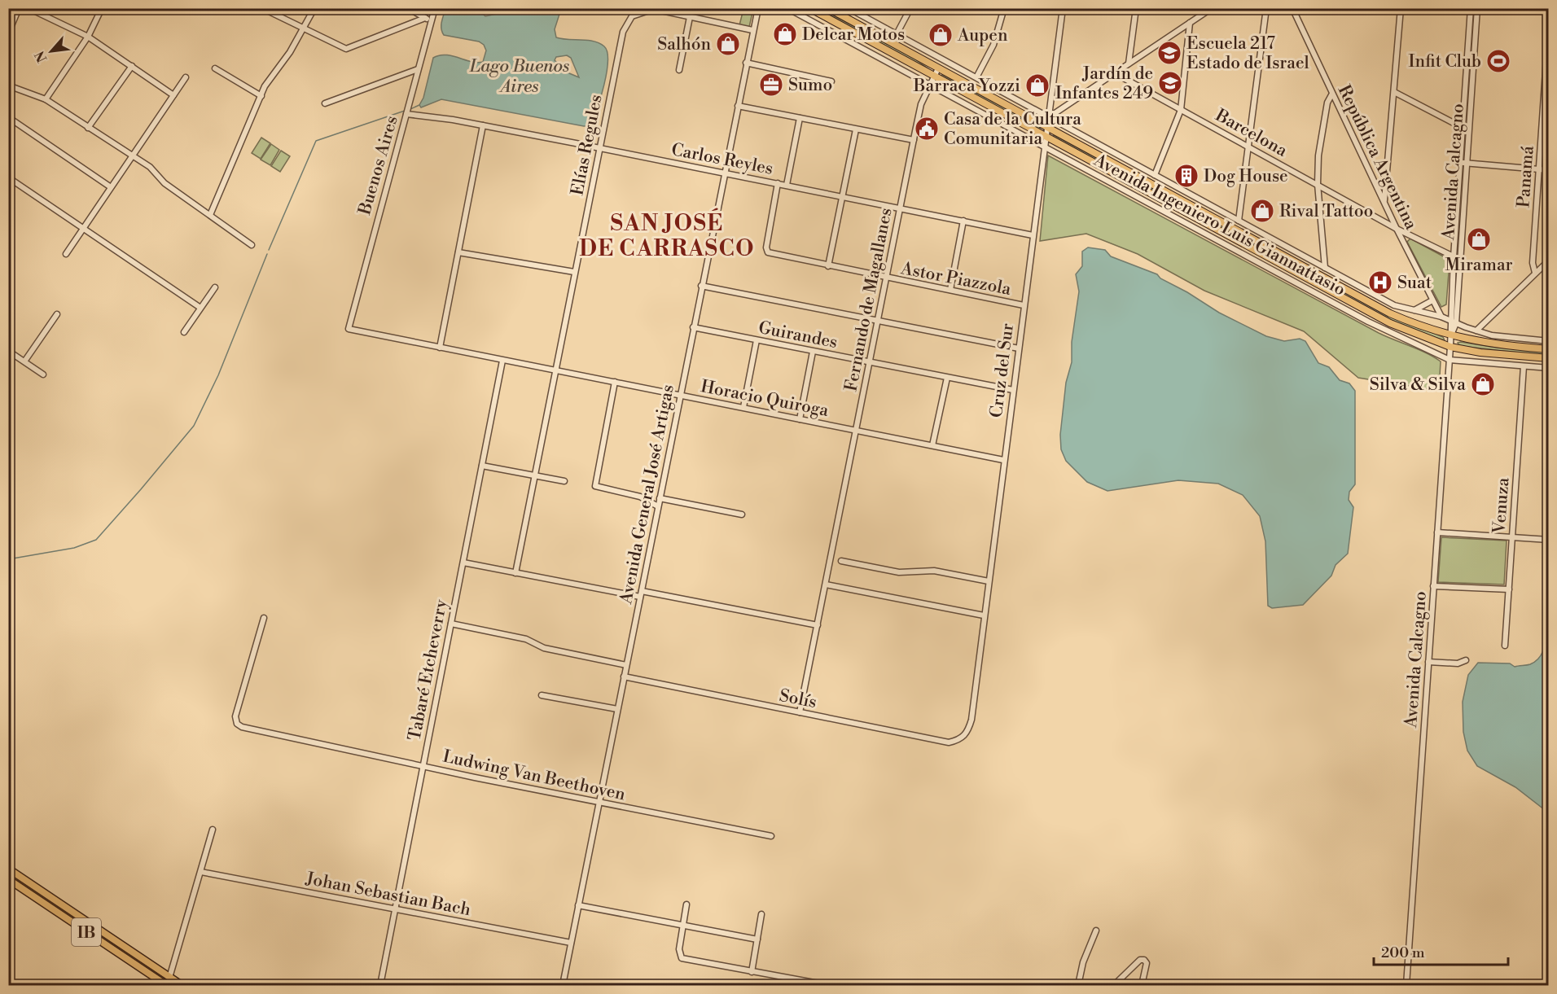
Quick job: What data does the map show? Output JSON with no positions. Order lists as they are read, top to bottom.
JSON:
{
  "streets": {
    "highway": ["IB"],
    "main road": ["Avenida Ingeniero Luis Giannattasio"],
    "street": [
      "Barcelona",
      "Elías Regules",
      "República Argentina",
      "Carlos Reyles",
      "Buenos Aires",
      "Avenida Calcagno",
      "Panamá",
      "Astor Piazzola",
      "Fernando de Magallanes",
      "Guirandes",
      "Cruz del Sur",
      "Horacio Quiroga",
      "Avenida General José Artigas",
      "Venuza",
      "Tabaré Etcheverry",
      "Solís",
      "Ludwing Van Beethoven",
      "Johan Sebastian Bach"
    ]
  },
  "crossings": [
    ["Barcelona", "República Argentina"],
    ["Barcelona", "Avenida Calcagno"],
    ["Elías Regules", "Carlos Reyles"],
    ["Elías Regules", "Horacio Quiroga"],
    ["República Argentina", "Avenida Ingeniero Luis Giannattasio"],
    ["Carlos Reyles", "Buenos Aires"],
    ["Carlos Reyles", "Astor Piazzola"],
    ["Carlos Reyles", "Fernando de Magallanes"],
    ["Carlos Reyles", "Cruz del Sur"],
    ["Carlos Reyles", "Avenida General José Artigas"],
    ["Buenos Aires", "Horacio Quiroga"],
    ["Avenida Calcagno", "Avenida Ingeniero Luis Giannattasio"],
    ["Avenida Ingeniero Luis Giannattasio", "Fernando de Magallanes"],
    ["Avenida Ingeniero Luis Giannattasio", "Cruz del Sur"],
    ["Avenida Ingeniero Luis Giannattasio", "Venuza"],
    ["Astor Piazzola", "Fernando de Magallanes"],
    ["Astor Piazzola", "Cruz del Sur"],
    ["Fernando de Magallanes", "Guirandes"],
    ["Fernando de Magallanes", "Horacio Quiroga"],
    ["Fernando de Magallanes", "Solís"],
    ["Guirandes", "Cruz del Sur"],
    ["Guirandes", "Avenida General José Artigas"],
    ["Cruz del Sur", "Horacio Quiroga"],
    ["Cruz del Sur", "Solís"],
    ["Horacio Quiroga", "Avenida General José Artigas"],
    ["Horacio Quiroga", "Tabaré Etcheverry"],
    ["Avenida General José Artigas", "Solís"],
    ["Avenida General José Artigas", "Ludwing Van Beethoven"],
    ["Avenida General José Artigas", "Johan Sebastian Bach"],
    ["Tabaré Etcheverry", "Ludwing Van Beethoven"],
    ["Tabaré Etcheverry", "Johan Sebastian Bach"]
  ],
  "districts": ["SAN JOSÉ DE CARRASCO"],
  "water": ["Lago Buenos Aires"],
  "places": {
    "shop": [
      "Delcar Motos",
      "Aupen",
      "Salhón",
      "Barraca Yozzi",
      "Rival Tattoo",
      "Miramar",
      "Silva & Silva"
    ],
    "school or university": ["Escuela 217 Estado de Israel", "Jardín de Infantes 249"],
    "sports": ["Infit Club"],
    "office": ["Sumo"],
    "public building": ["Casa de la Cultura Comunitaria"],
    "building": ["Dog House"],
    "hospital": ["Suat"]
  },
  "scale_bar": "200 m",
  "north": "bottom left"
}
